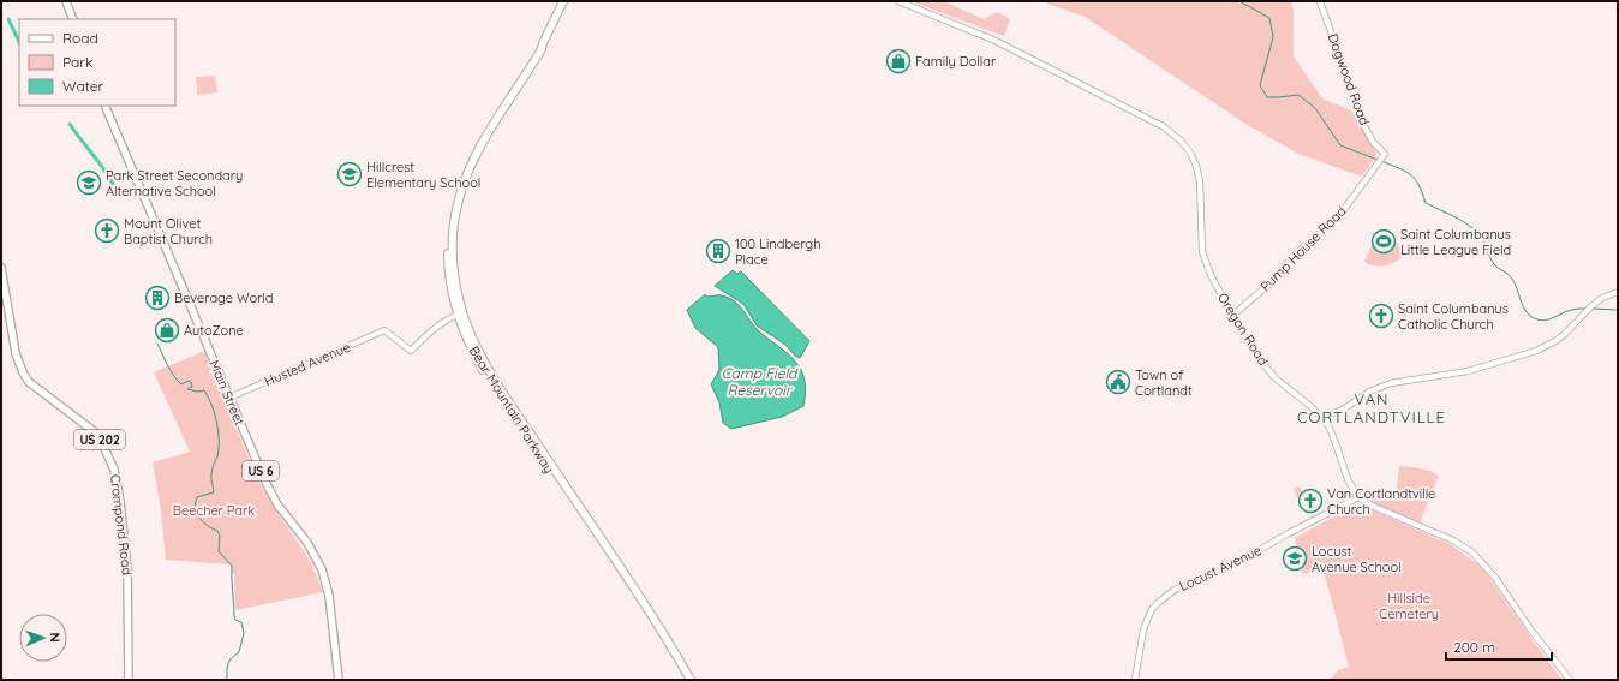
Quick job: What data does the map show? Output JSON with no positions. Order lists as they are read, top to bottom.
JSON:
{
  "streets": {
    "highway": ["Bear Mountain Parkway"],
    "main road": [
      "Main Street",
      "US 202",
      "US 6",
      "Crompond Road"
    ],
    "street": [
      "Dogwood Road",
      "Pump House Road",
      "Oregon Road",
      "Husted Avenue",
      "Locust Avenue"
    ]
  },
  "crossings": [
    ["Dogwood Road", "Pump House Road"],
    ["Pump House Road", "Oregon Road"],
    ["Oregon Road", "Locust Avenue"],
    ["Husted Avenue", "Main Street"],
    ["Husted Avenue", "Bear Mountain Parkway"]
  ],
  "districts": ["VAN CORTLANDTVILLE"],
  "water": ["Camp Field Reservoir"],
  "parks": ["Beecher Park", "Hillside Cemetery"],
  "places": {
    "shop": ["Family Dollar", "AutoZone"],
    "school or university": ["Hillcrest Elementary School", "Park Street Secondary Alternative School", "Locust Avenue School"],
    "church": ["Mount Olivet Baptist Church", "Saint Columbanus Catholic Church", "Van Cortlandtville Church"],
    "sports": ["Saint Columbanus Little League Field"],
    "building": ["100 Lindbergh Place", "Beverage World"],
    "public building": ["Town of Cortlandt"]
  },
  "legend": ["Road", "Park", "Water"],
  "scale_bar": "200 m",
  "north": "right"
}
